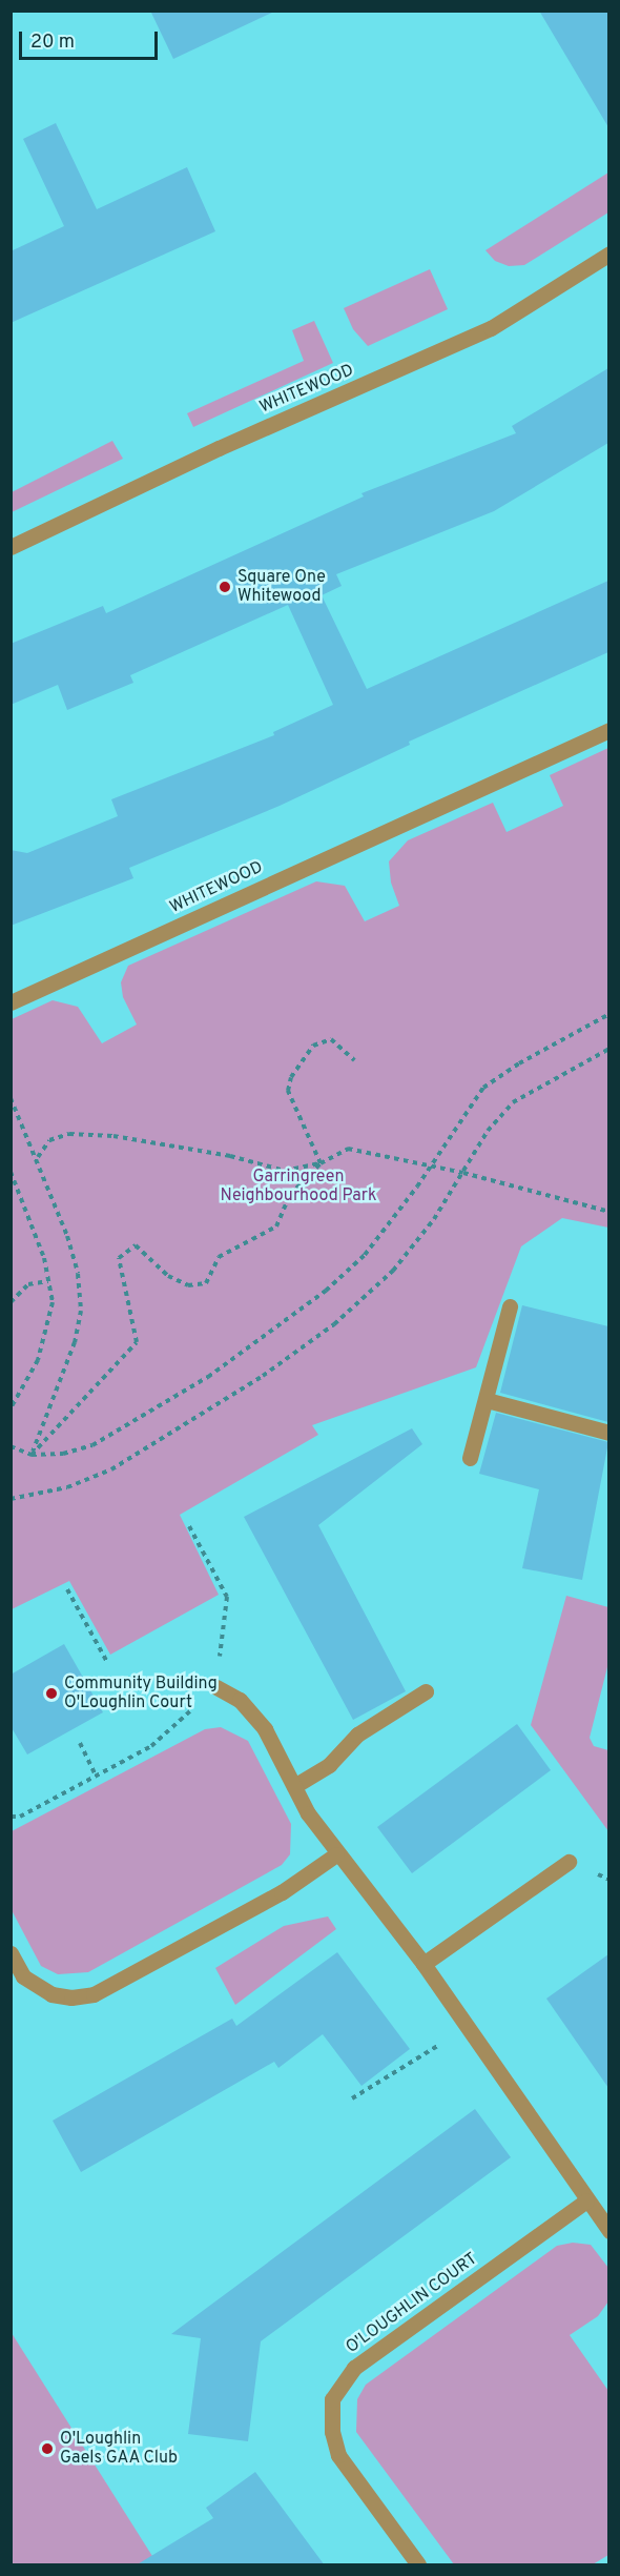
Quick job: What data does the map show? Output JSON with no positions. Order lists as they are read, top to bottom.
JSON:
{
  "streets": {
    "street": ["WHITEWOOD", "O'LOUGHLIN COURT"]
  },
  "parks": ["Garringreen Neighbourhood Park"],
  "places": ["Square One Whitewood", "Community Building O'Loughlin Court", "O'Loughlin Gaels GAA Club"],
  "scale_bar": "20 m"
}
